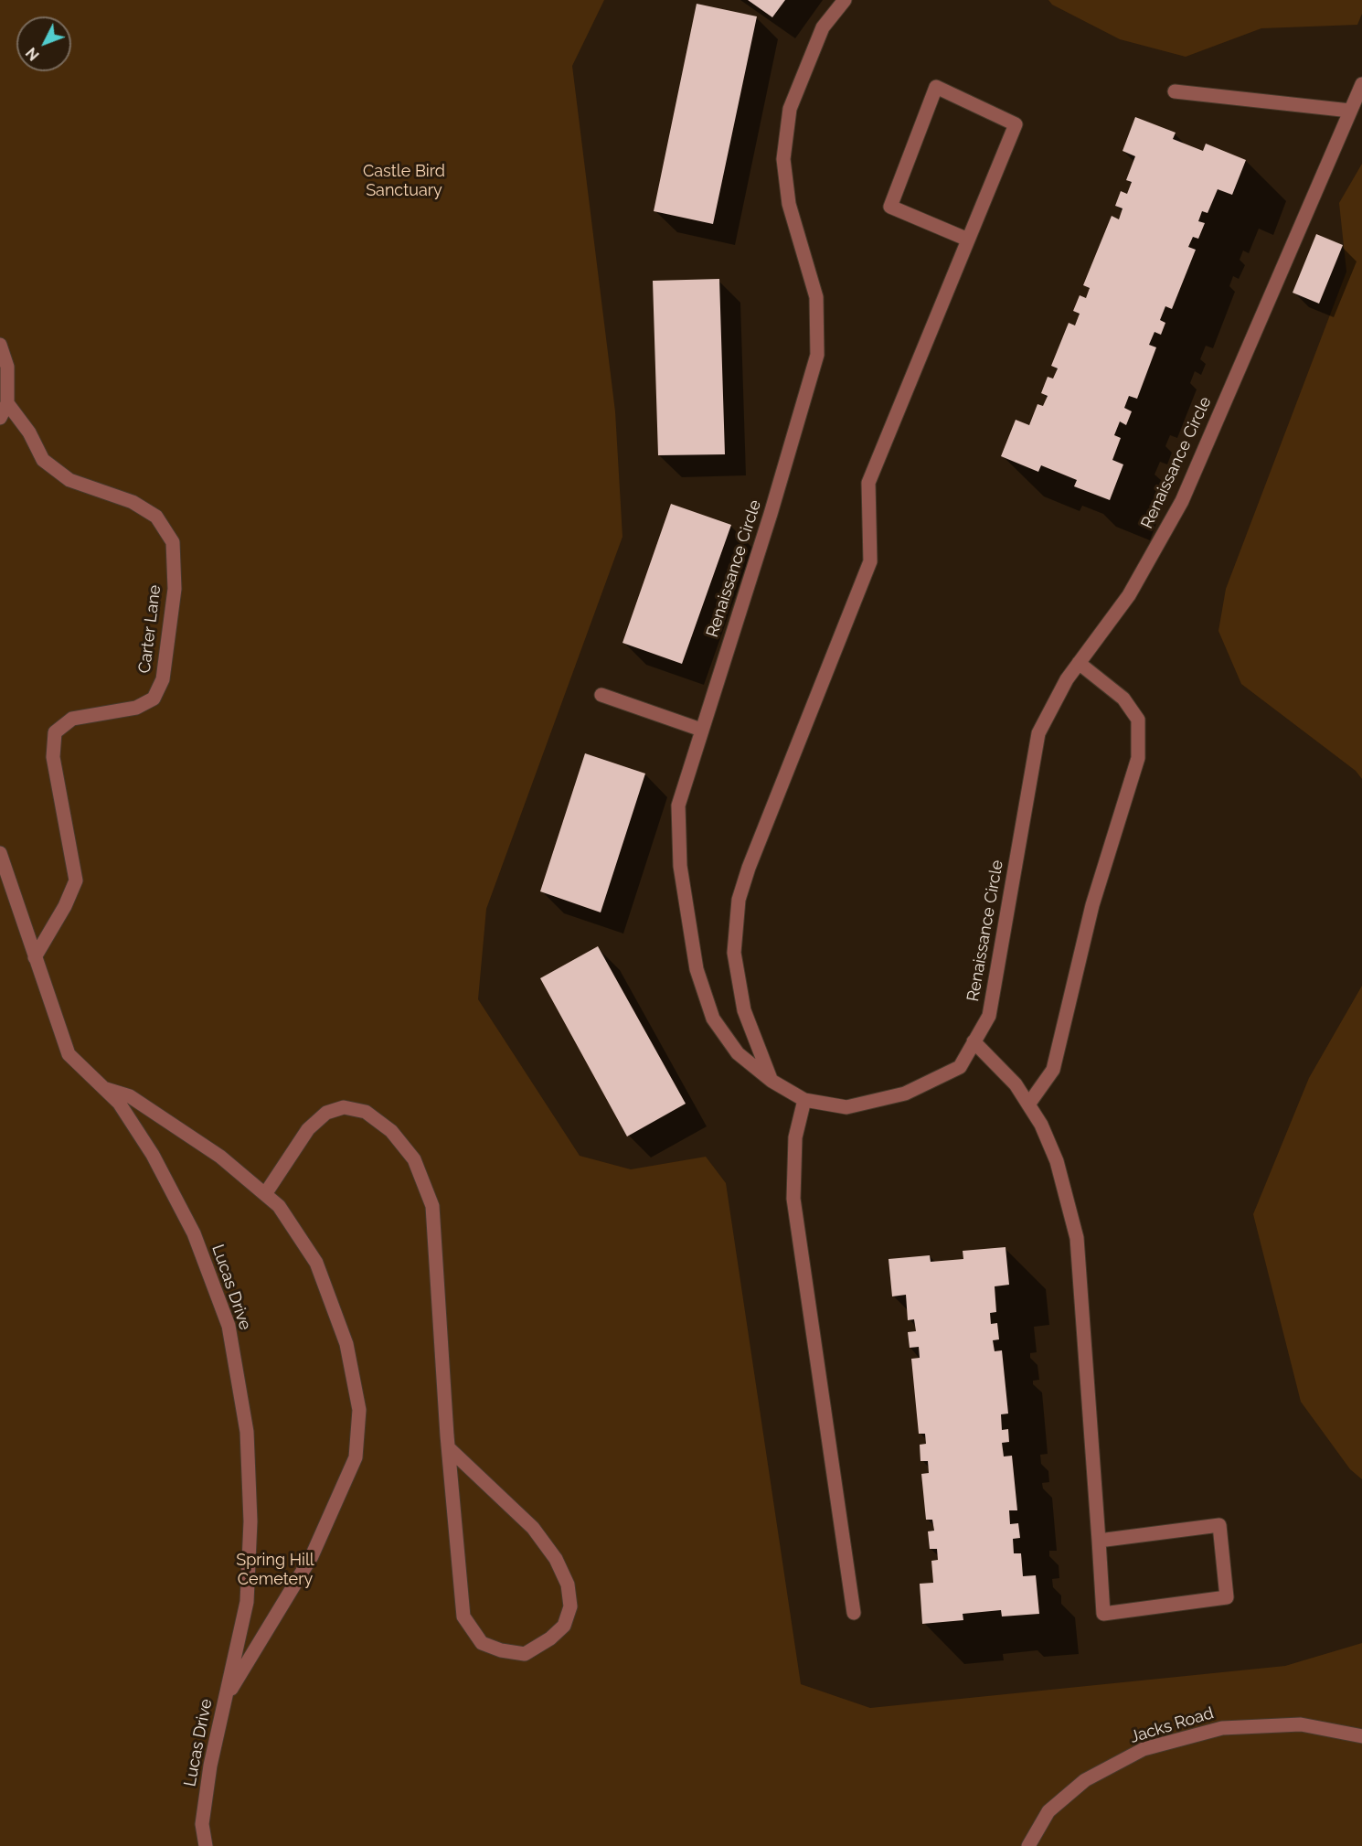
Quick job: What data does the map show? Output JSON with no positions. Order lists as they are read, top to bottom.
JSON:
{
  "streets": {
    "street": [
      "Renaissance Circle",
      "Carter Lane",
      "Lucas Drive",
      "Jacks Road"
    ]
  },
  "crossings": [
    ["Carter Lane", "Lucas Drive"]
  ],
  "parks": ["Castle Bird Sanctuary", "Spring Hill Cemetery"],
  "north": "bottom left"
}
